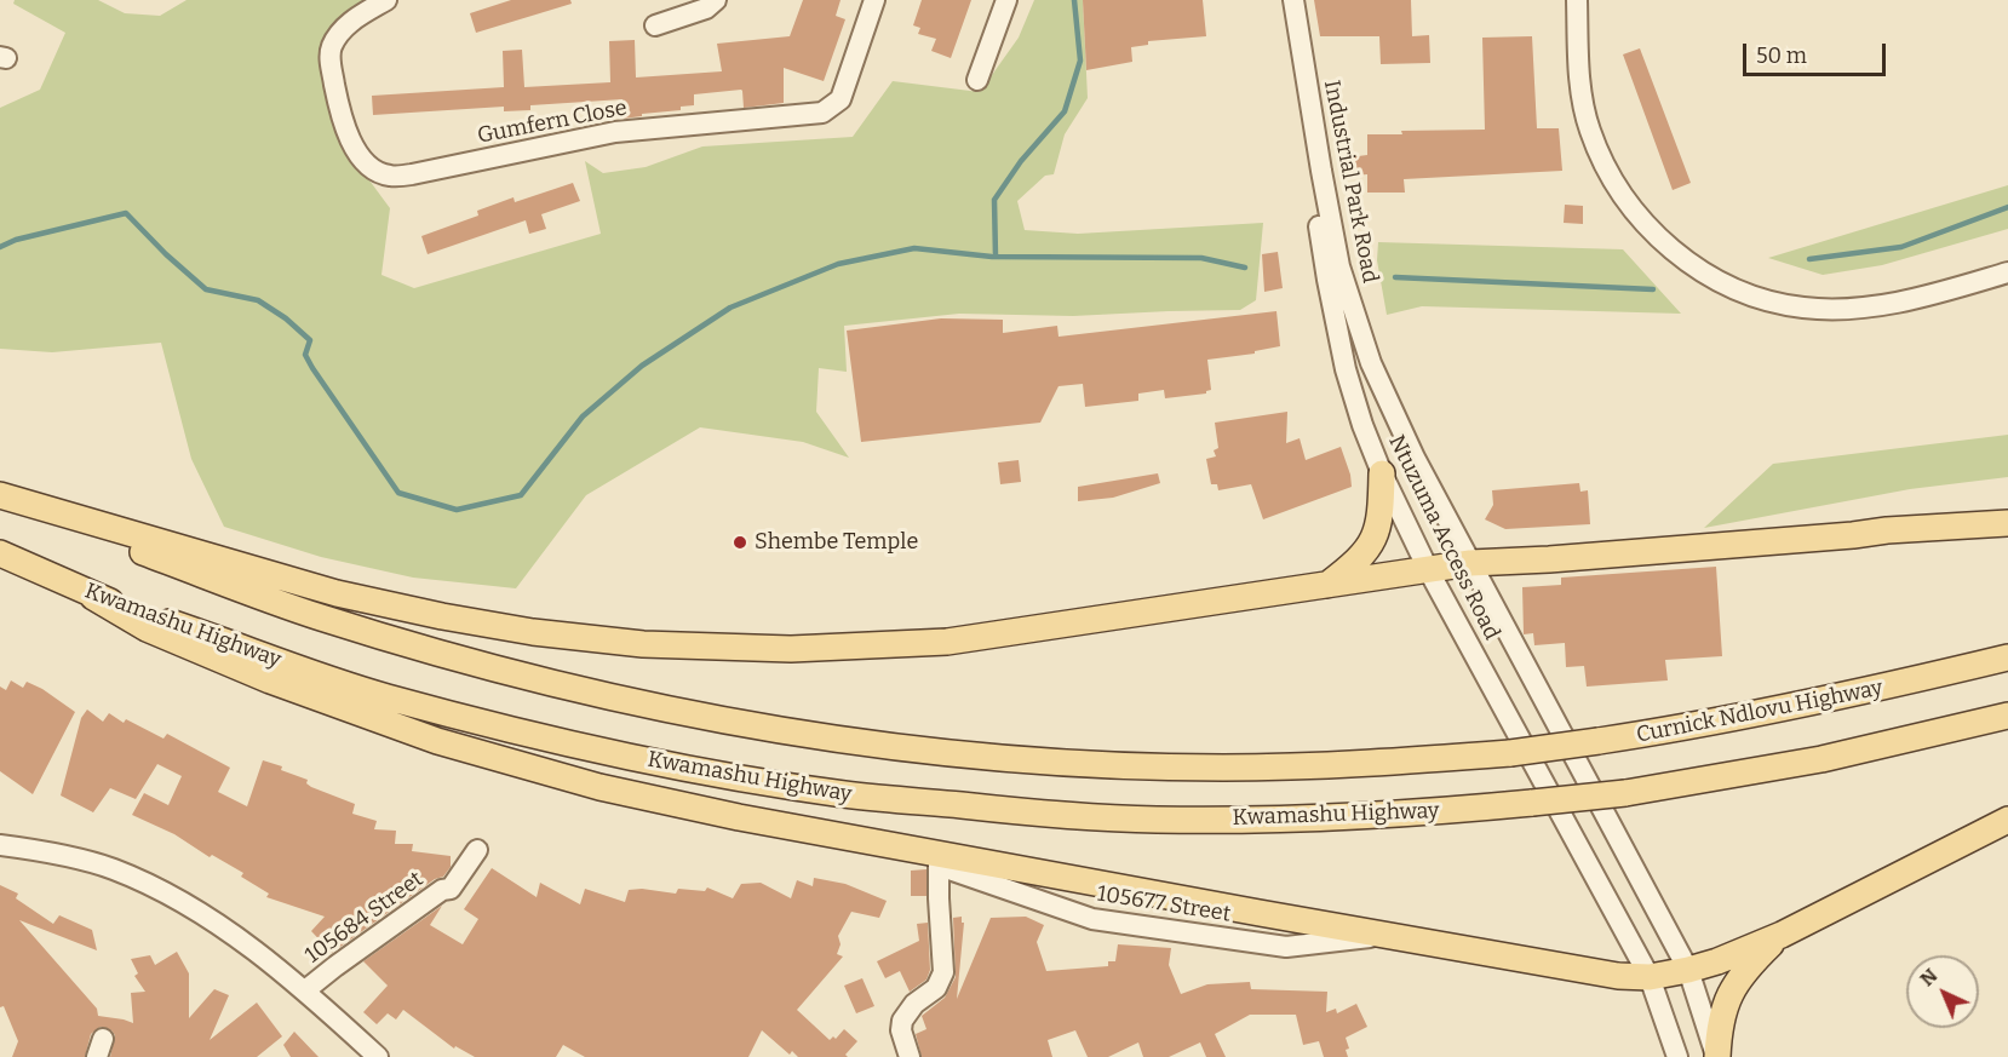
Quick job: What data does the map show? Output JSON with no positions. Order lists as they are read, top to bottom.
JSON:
{
  "streets": {
    "main road": ["Kwamashu Highway", "Curnick Ndlovu Highway"],
    "street": [
      "Gumfern Close",
      "Industrial Park Road",
      "Ntuzuma Access Road",
      "105677 Street",
      "105684 Street"
    ]
  },
  "crossings": [
    ["Industrial Park Road", "Ntuzuma Access Road"]
  ],
  "places": ["Shembe Temple"],
  "scale_bar": "50 m",
  "north": "top left"
}
